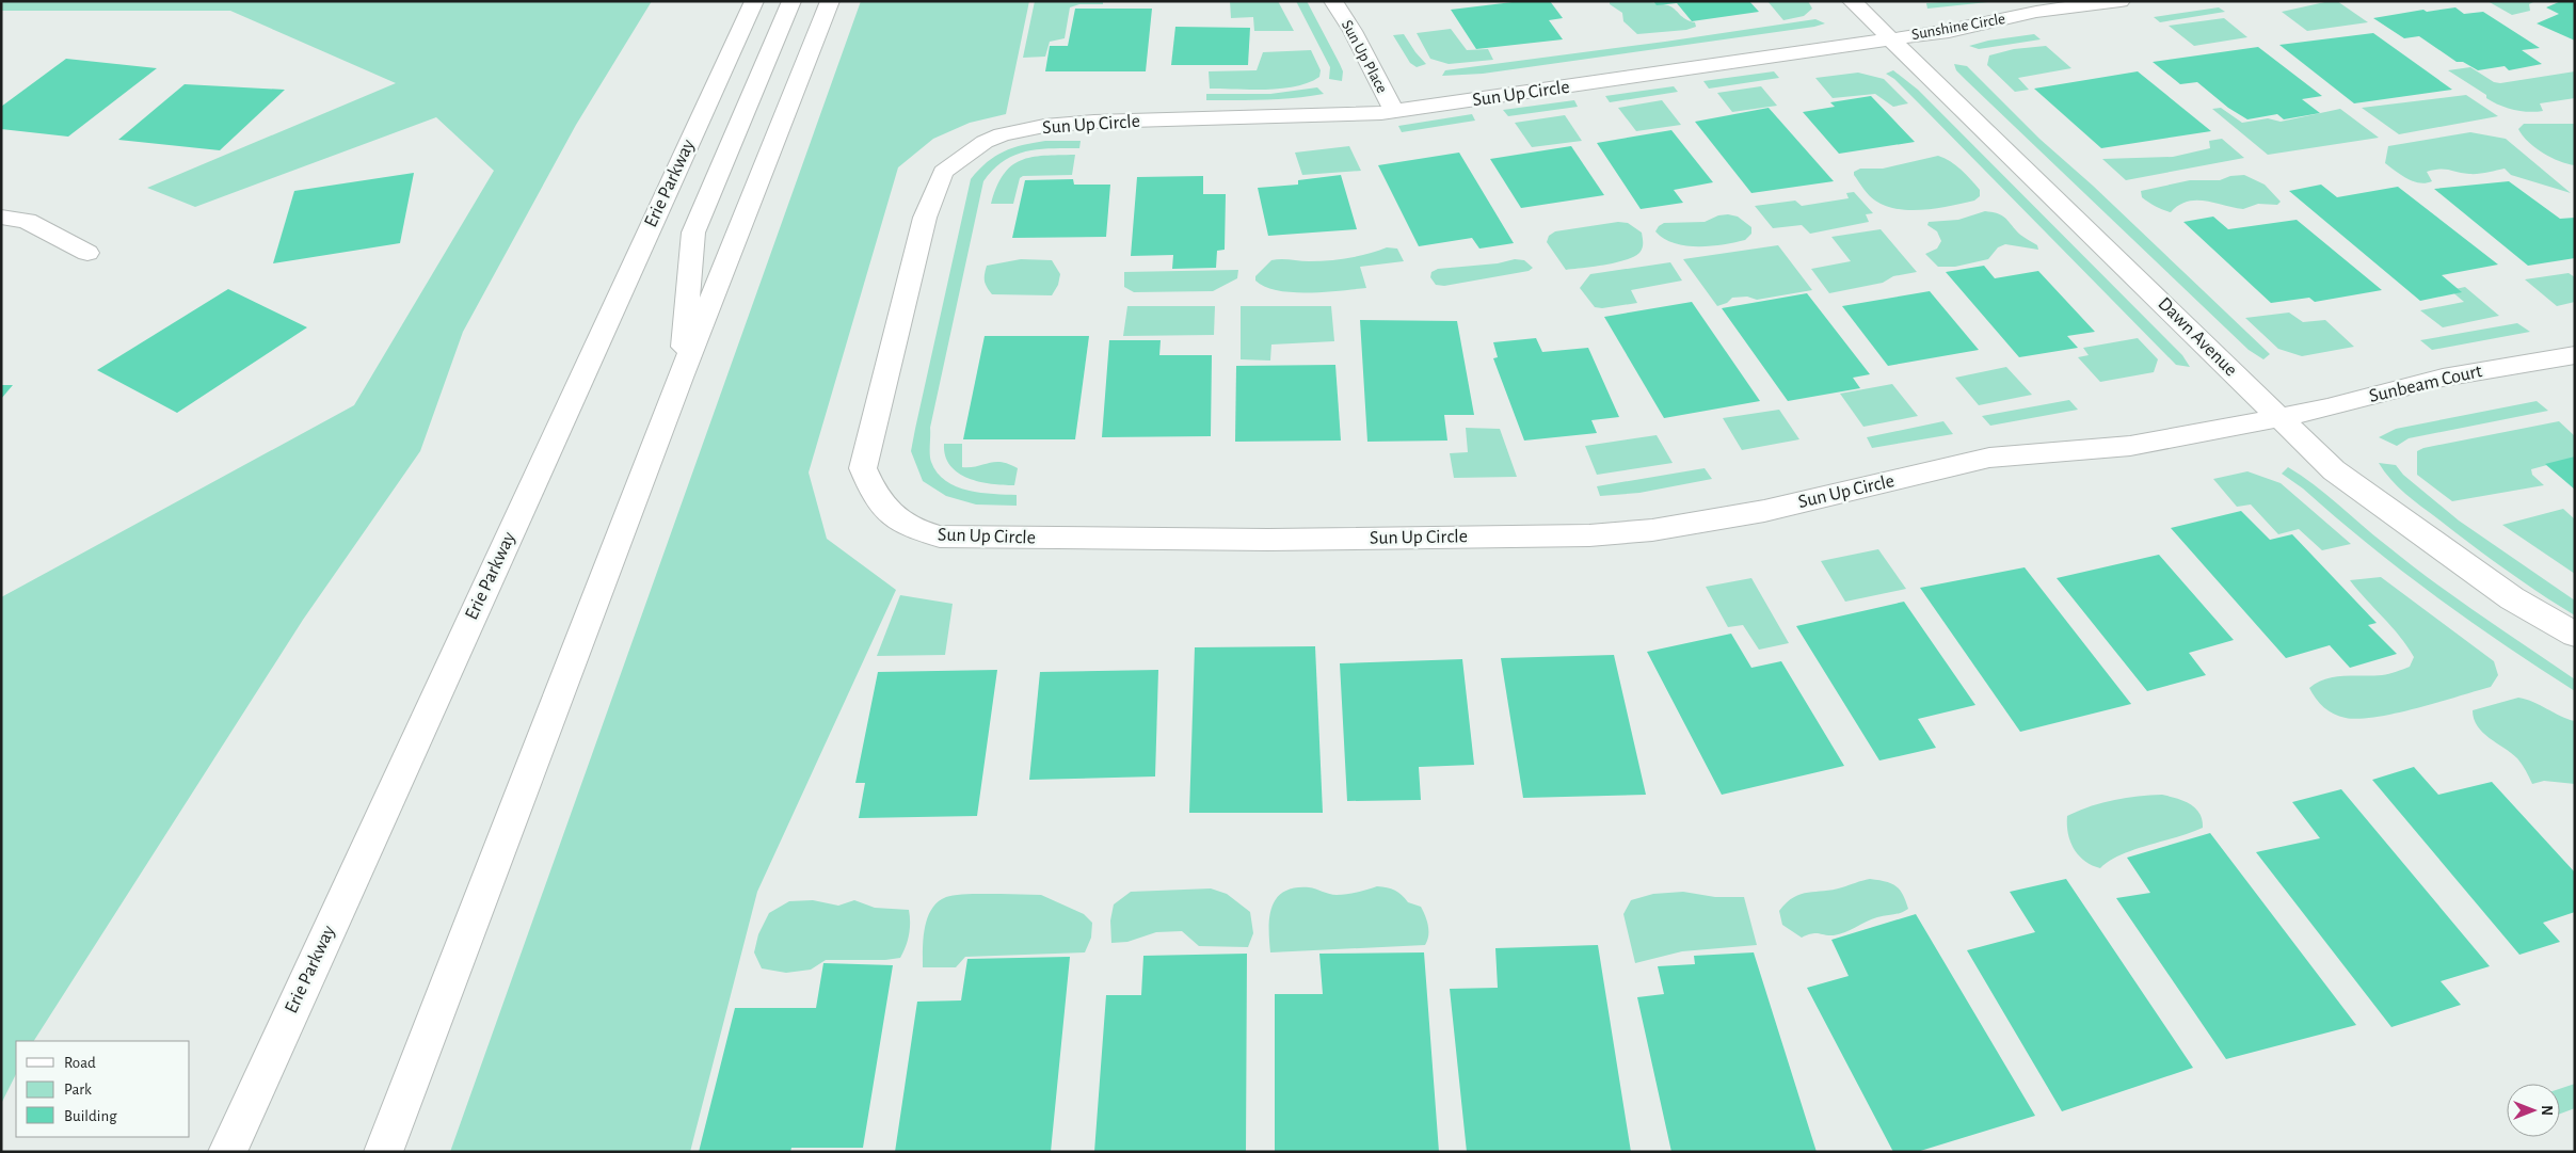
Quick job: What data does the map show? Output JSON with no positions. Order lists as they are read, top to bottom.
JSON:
{
  "streets": {
    "street": [
      "Sunshine Circle",
      "Sun Up Place",
      "Sun Up Circle",
      "Erie Parkway",
      "Dawn Avenue",
      "Sunbeam Court"
    ]
  },
  "crossings": [
    ["Sunshine Circle", "Sun Up Circle"],
    ["Sunshine Circle", "Dawn Avenue"],
    ["Sun Up Place", "Sun Up Circle"],
    ["Sun Up Circle", "Dawn Avenue"],
    ["Sun Up Circle", "Sunbeam Court"],
    ["Dawn Avenue", "Sunbeam Court"]
  ],
  "legend": ["Road", "Park", "Building"],
  "north": "right"
}
